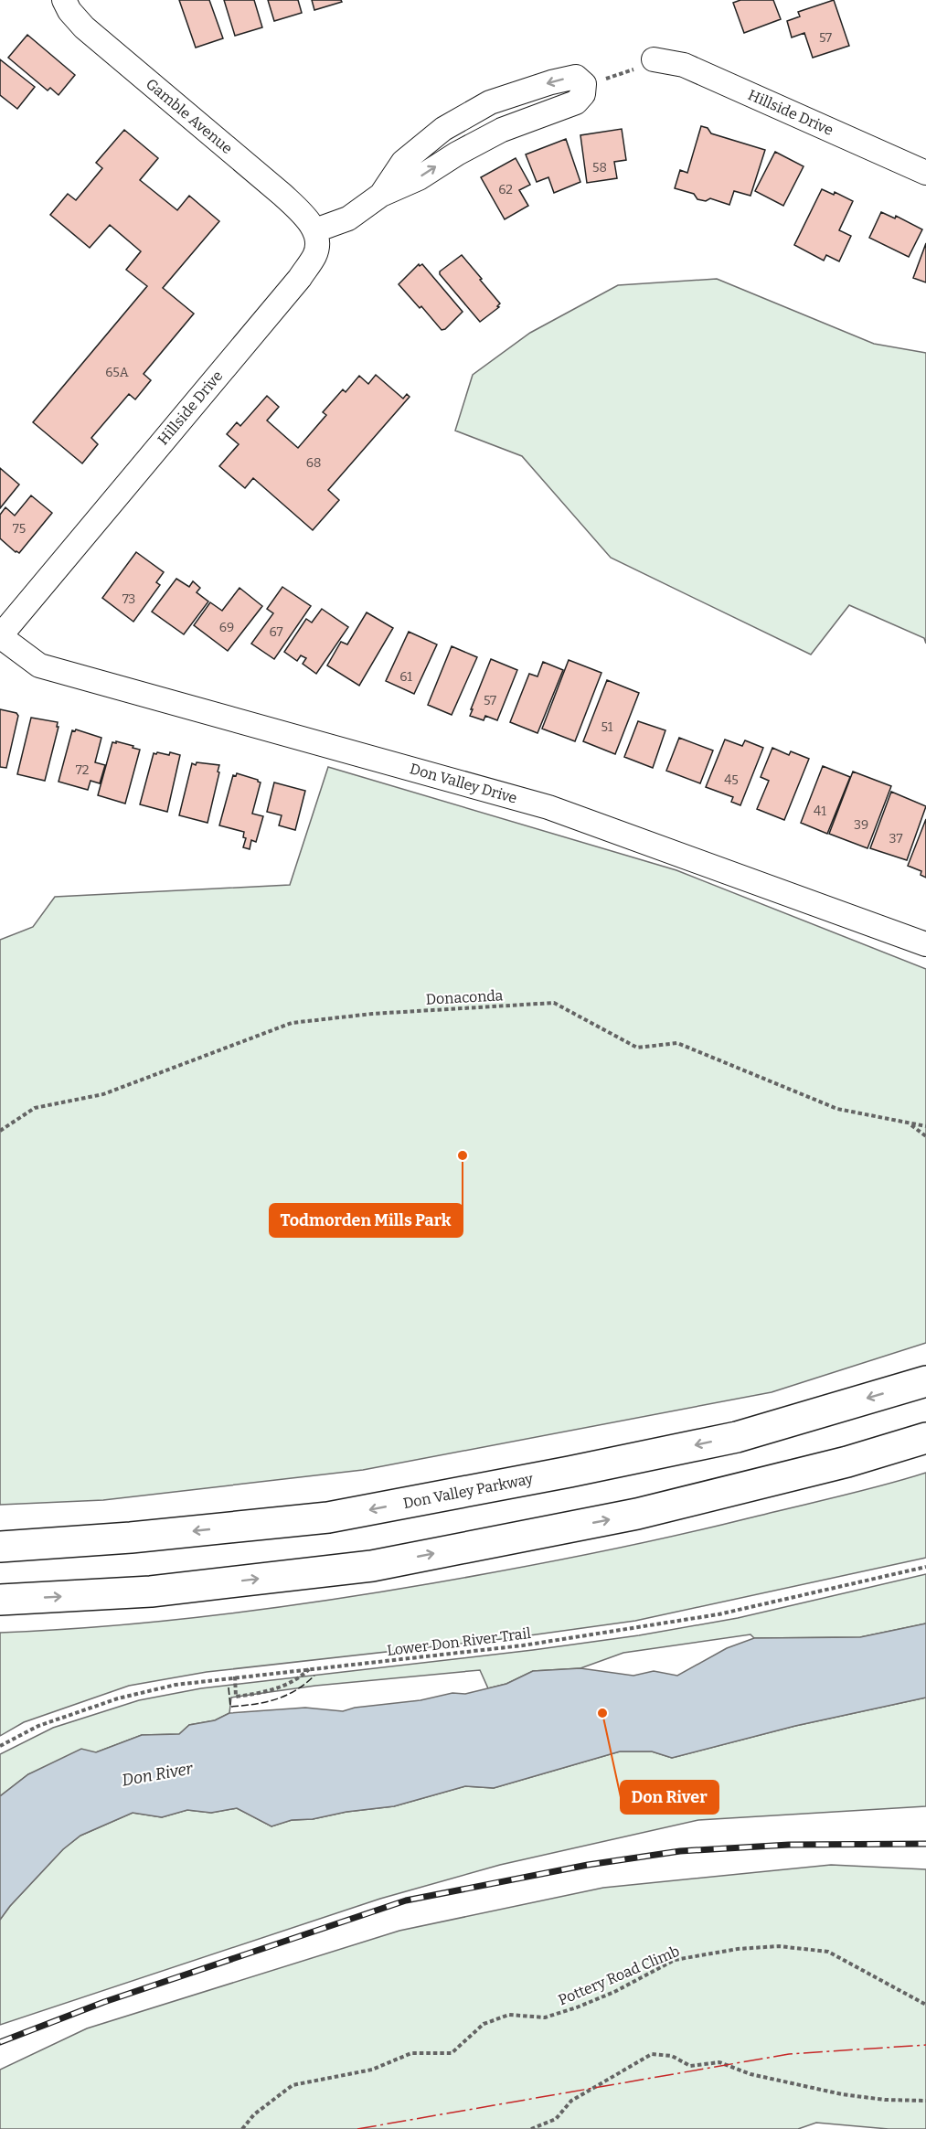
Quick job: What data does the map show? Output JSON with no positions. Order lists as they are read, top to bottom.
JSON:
{
  "streets": {
    "highway": ["Don Valley Parkway"],
    "street": ["Hillside Drive", "Gamble Avenue", "Don Valley Drive"],
    "path": ["Donaconda", "Lower Don River Trail", "Pottery Road Climb"]
  },
  "crossings": [
    ["Hillside Drive", "Gamble Avenue"],
    ["Hillside Drive", "Don Valley Drive"]
  ],
  "water": ["Don River"],
  "places": ["Todmorden Mills Park", "Don River"],
  "house_numbers": [
    "57",
    "58",
    "62",
    "65A",
    "68",
    "75",
    "73",
    "69",
    "67",
    "61",
    "57",
    "51",
    "72",
    "45",
    "41",
    "39",
    "37"
  ]
}
